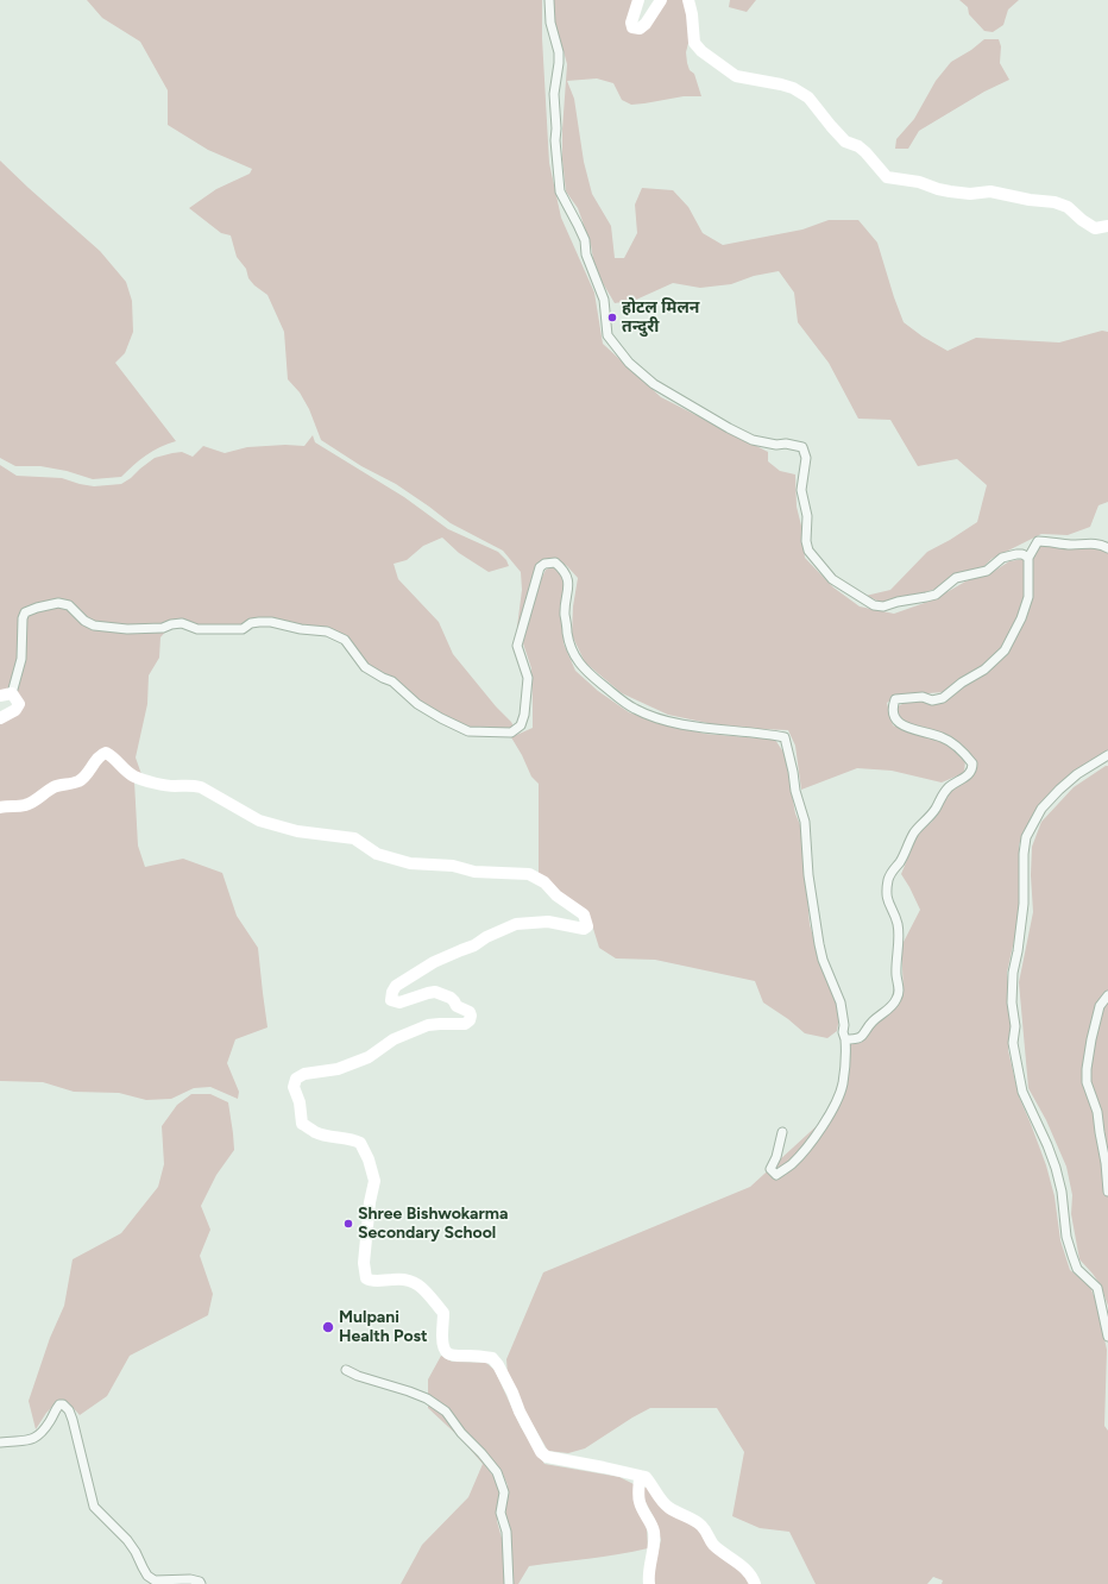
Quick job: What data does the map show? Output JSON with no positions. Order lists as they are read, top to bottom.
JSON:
{
  "places": ["होटल मिलन तन्दुरी", "Shree Bishwokarma Secondary School", "Mulpani Health Post"]
}
